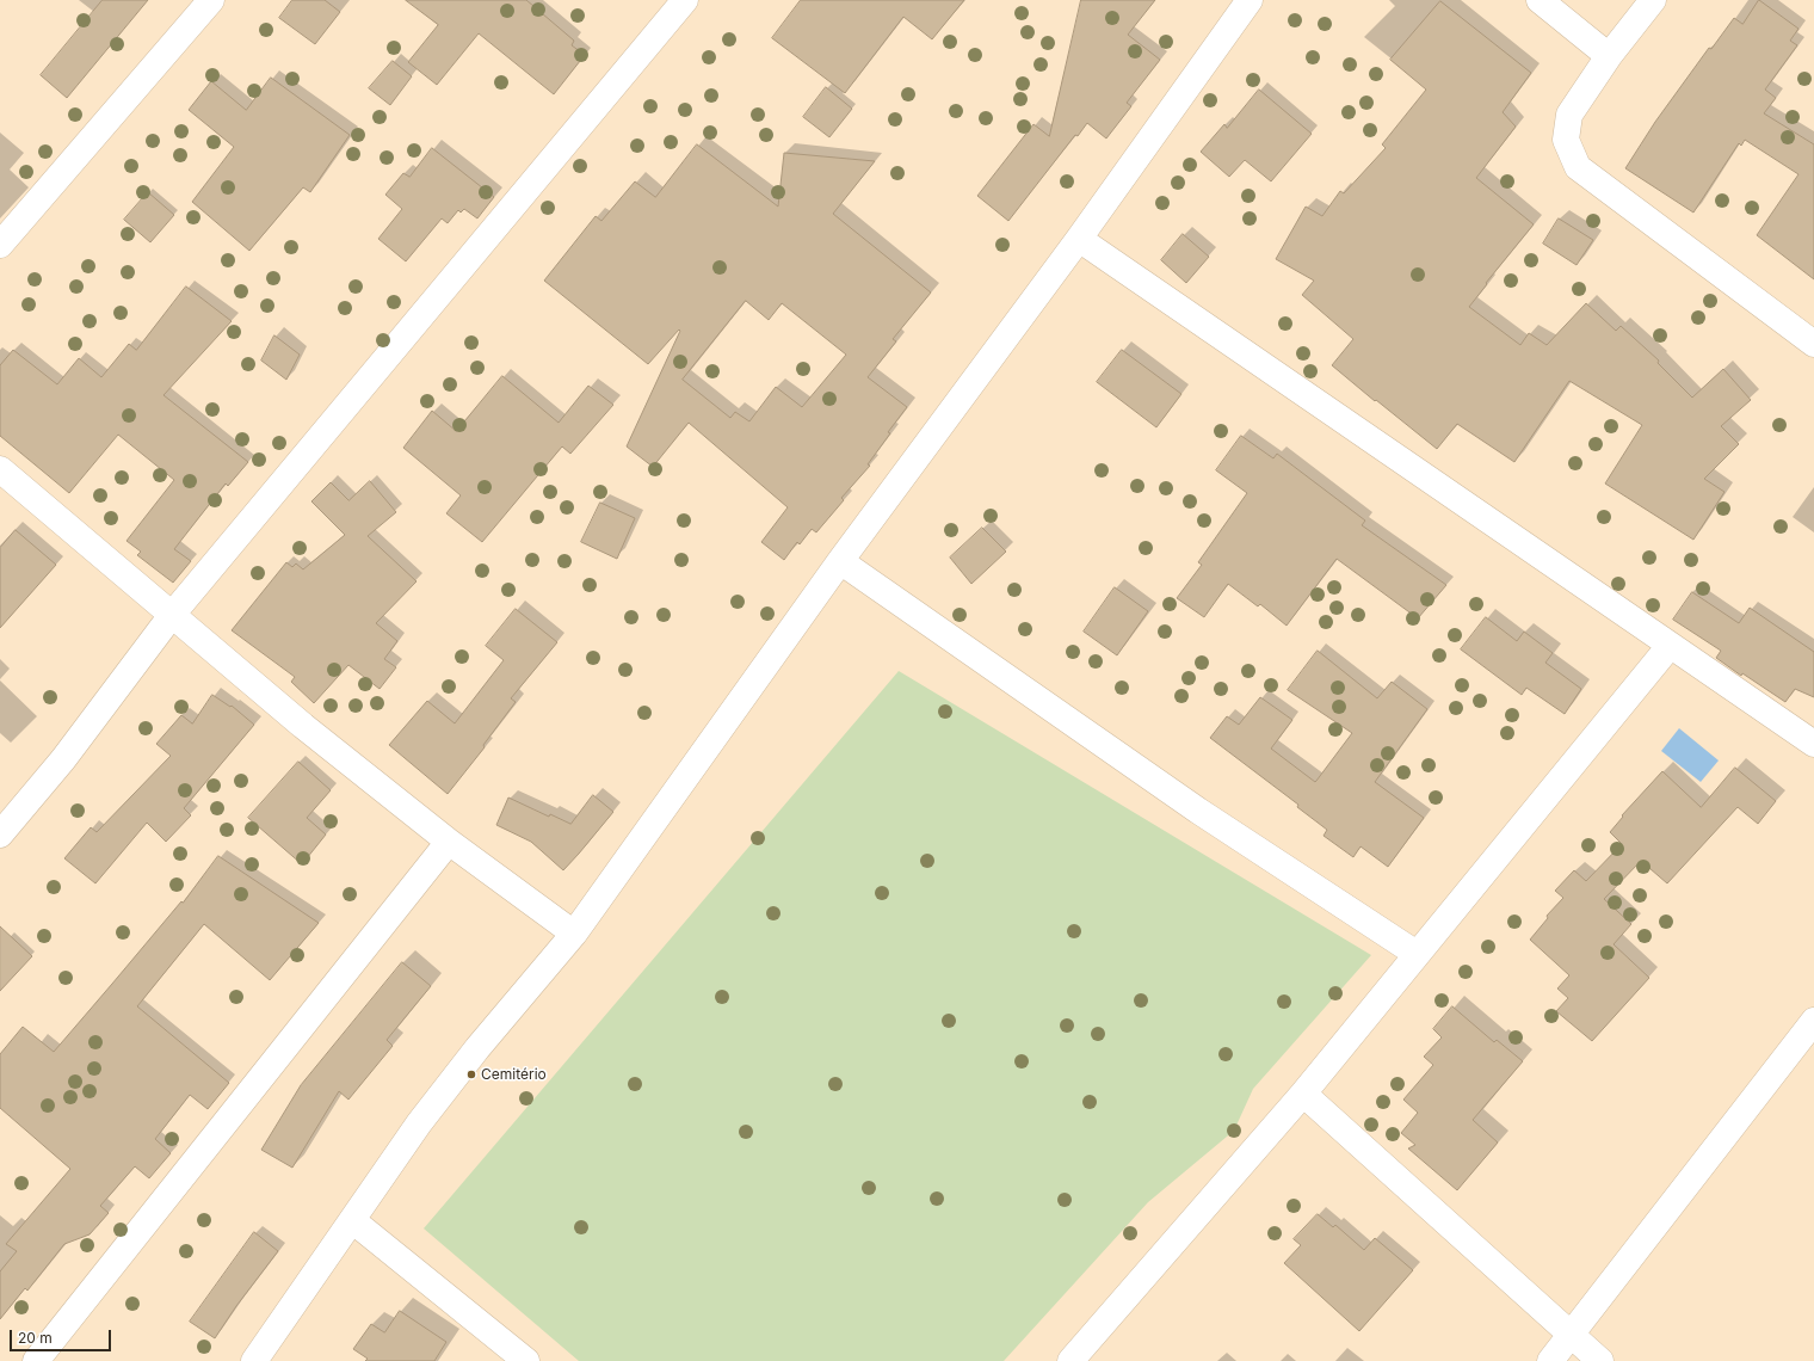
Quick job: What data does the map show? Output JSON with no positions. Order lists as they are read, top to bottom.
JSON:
{
  "places": ["Cemitério"],
  "scale_bar": "20 m"
}
